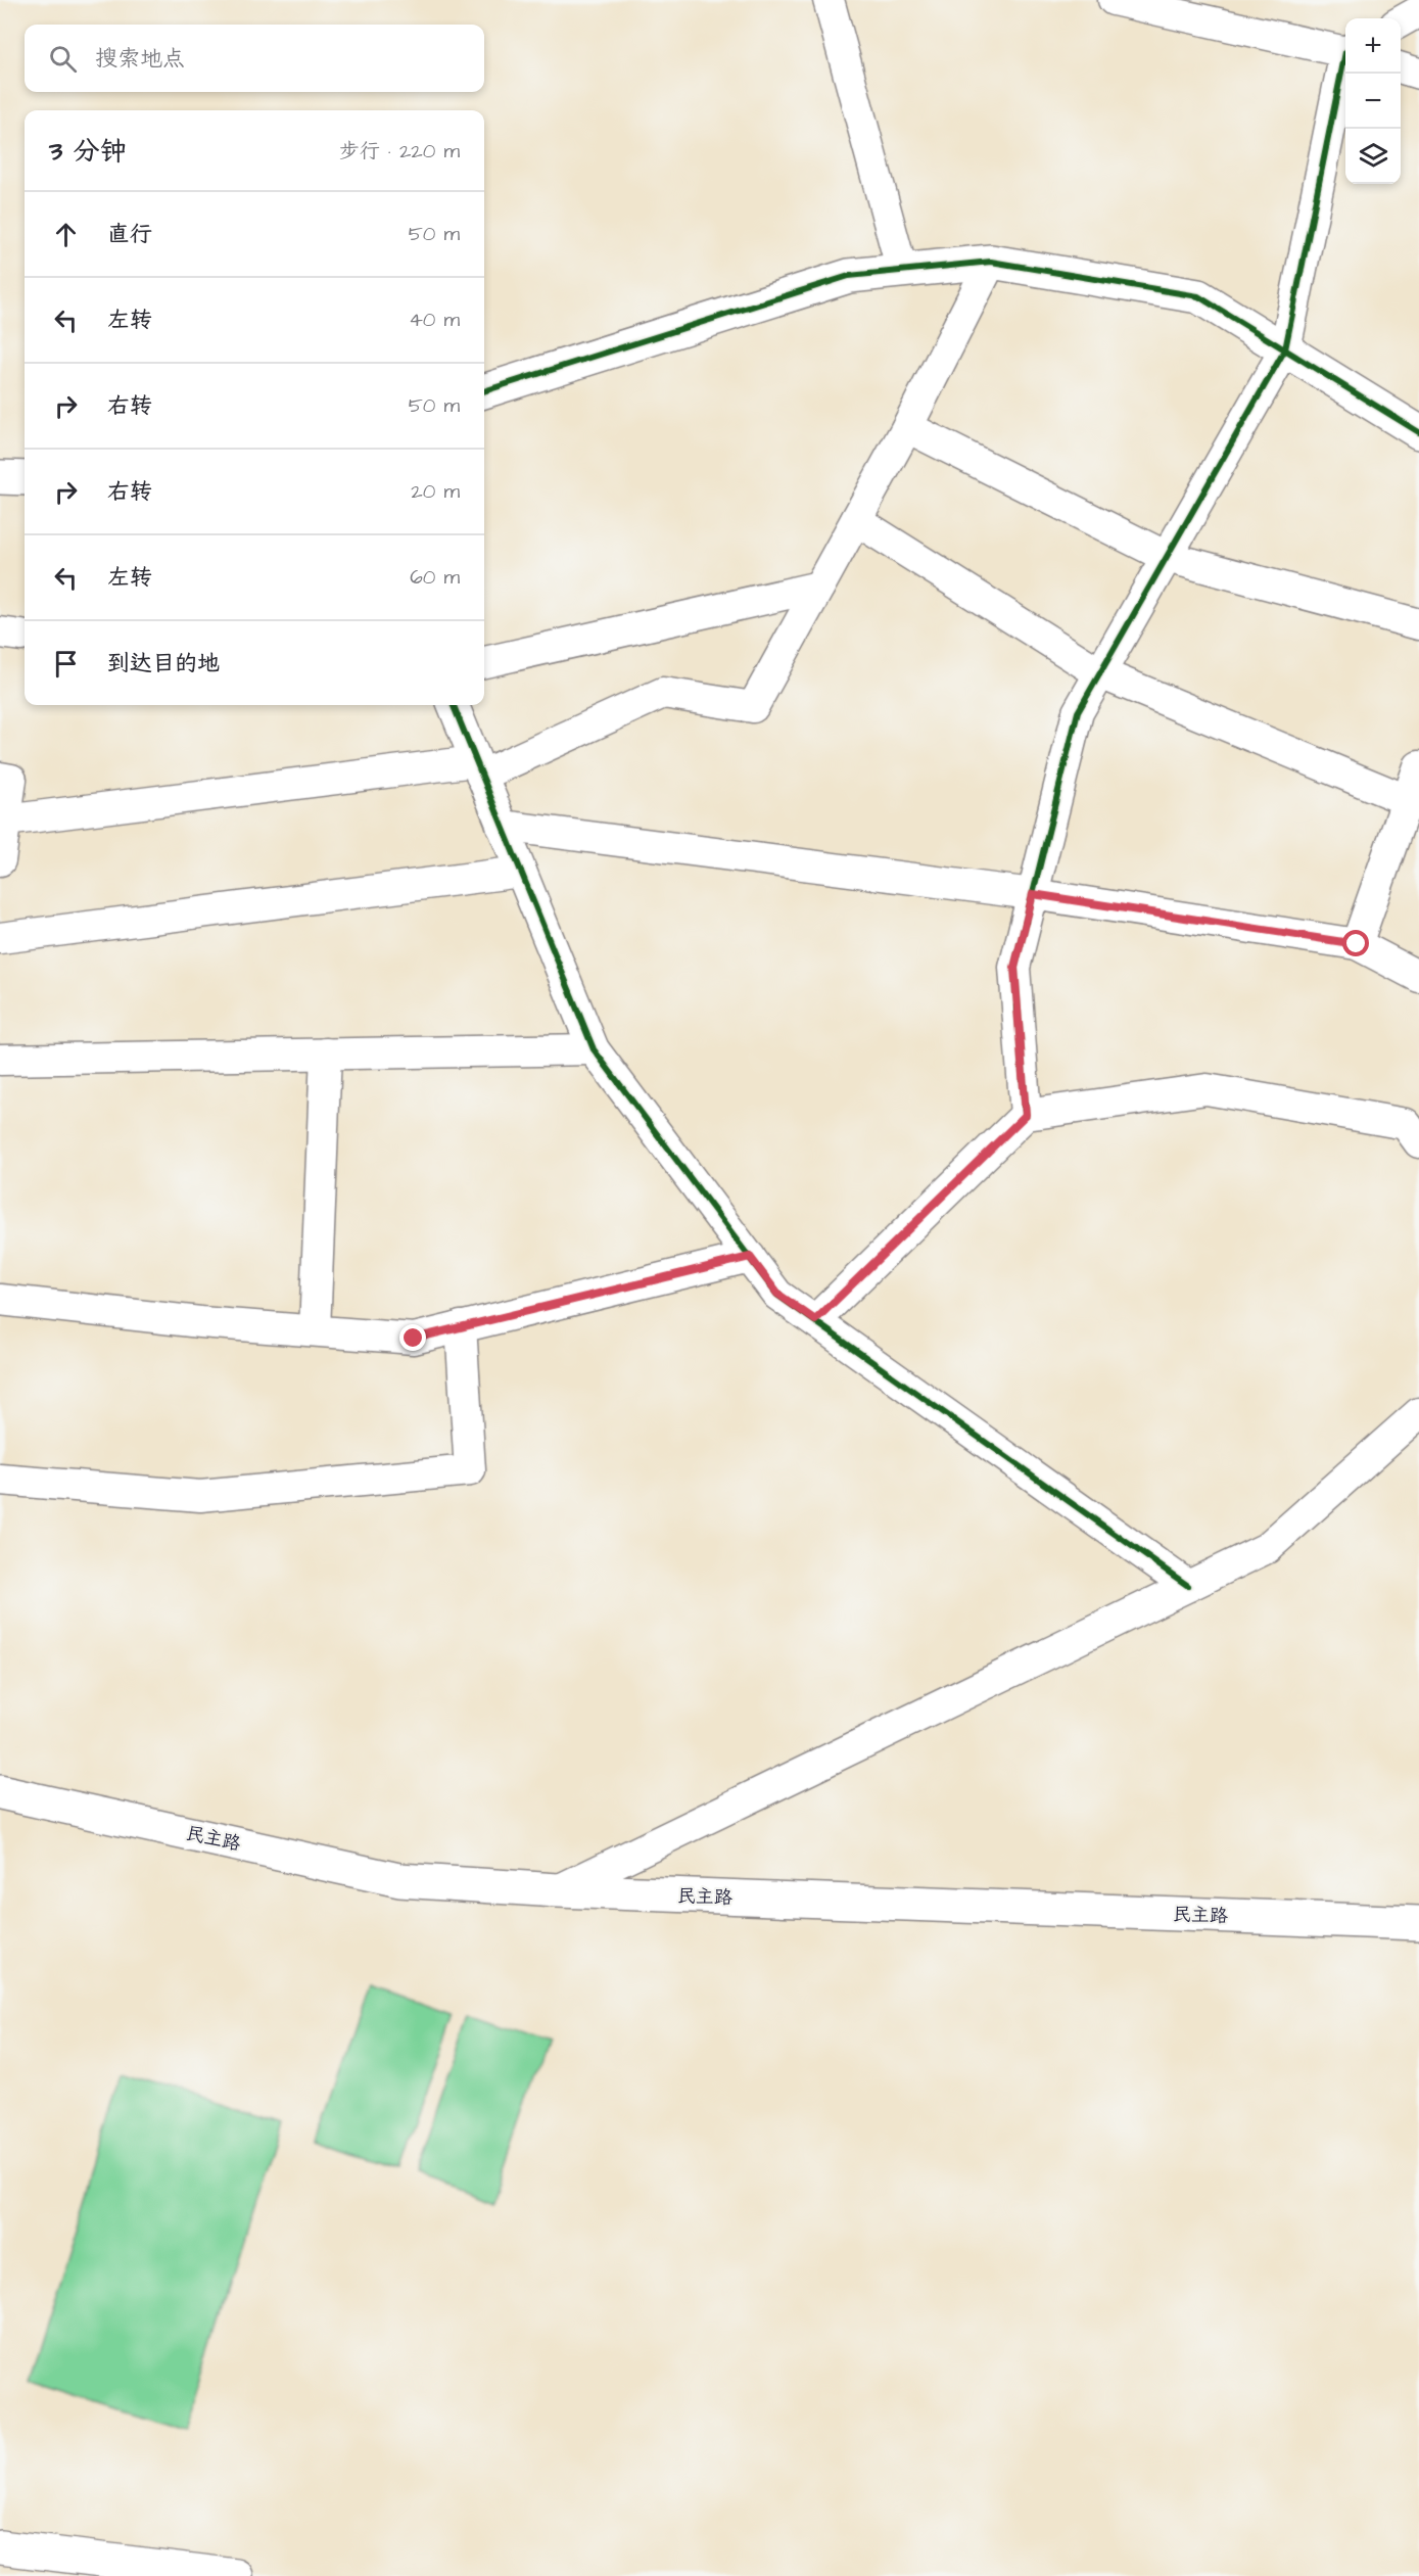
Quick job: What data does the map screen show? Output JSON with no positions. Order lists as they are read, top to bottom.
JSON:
{
  "streets": {
    "main road": ["民主路"]
  },
  "page": {
    "map_buttons": ["+", "−"],
    "search": "搜索地点",
    "heading": ["3 分钟", "步行 · 220 m"],
    "list": [
      ["直行", "50 m"],
      ["左转", "40 m"],
      ["右转", "50 m"],
      ["右转", "20 m"],
      ["左转", "60 m"],
      "到达目的地"
    ]
  }
}
